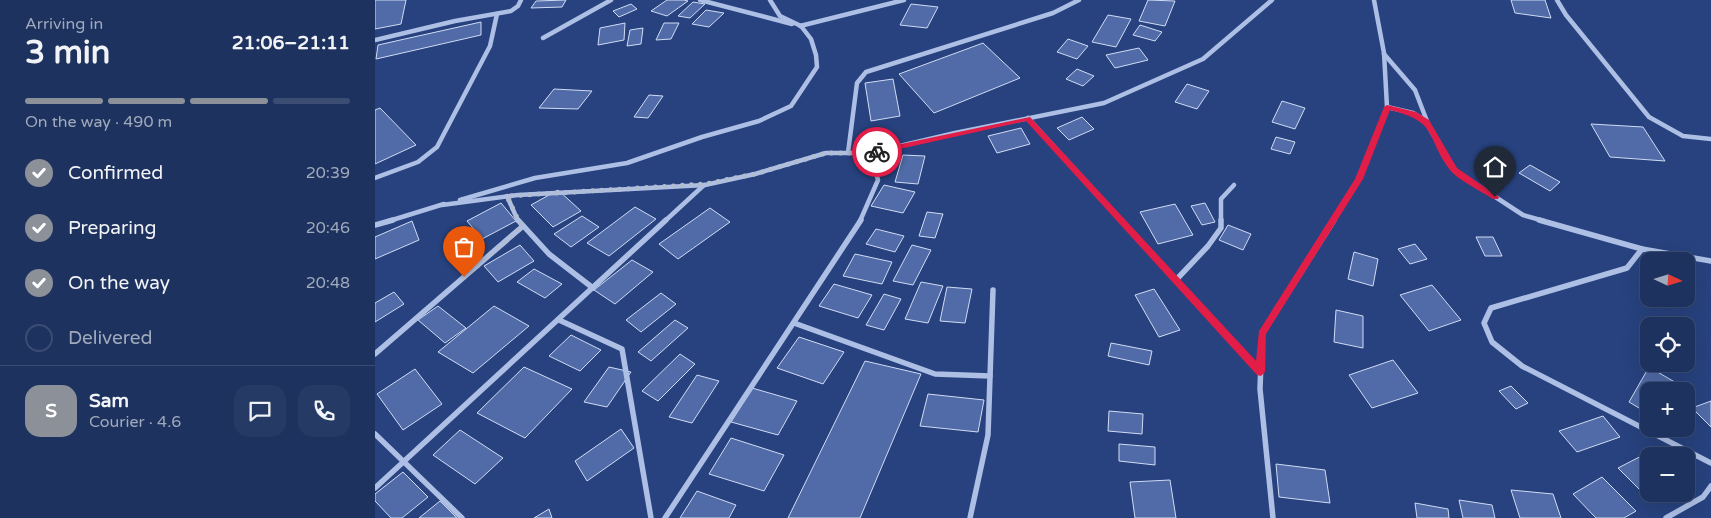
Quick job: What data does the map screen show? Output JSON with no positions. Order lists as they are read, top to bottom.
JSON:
{
  "north": "right",
  "page": {
    "heading": ["3 min", "Arriving in", "21:06–21:11"],
    "panel": ["Sam", "Courier · 4.6"],
    "bar": "On the way · 490 m",
    "list": [
      ["Confirmed", "20:39"],
      ["Preparing", "20:46"],
      ["On the way", "20:48"],
      "Delivered"
    ],
    "map_buttons": ["+", "−"],
    "round": "S"
  }
}
